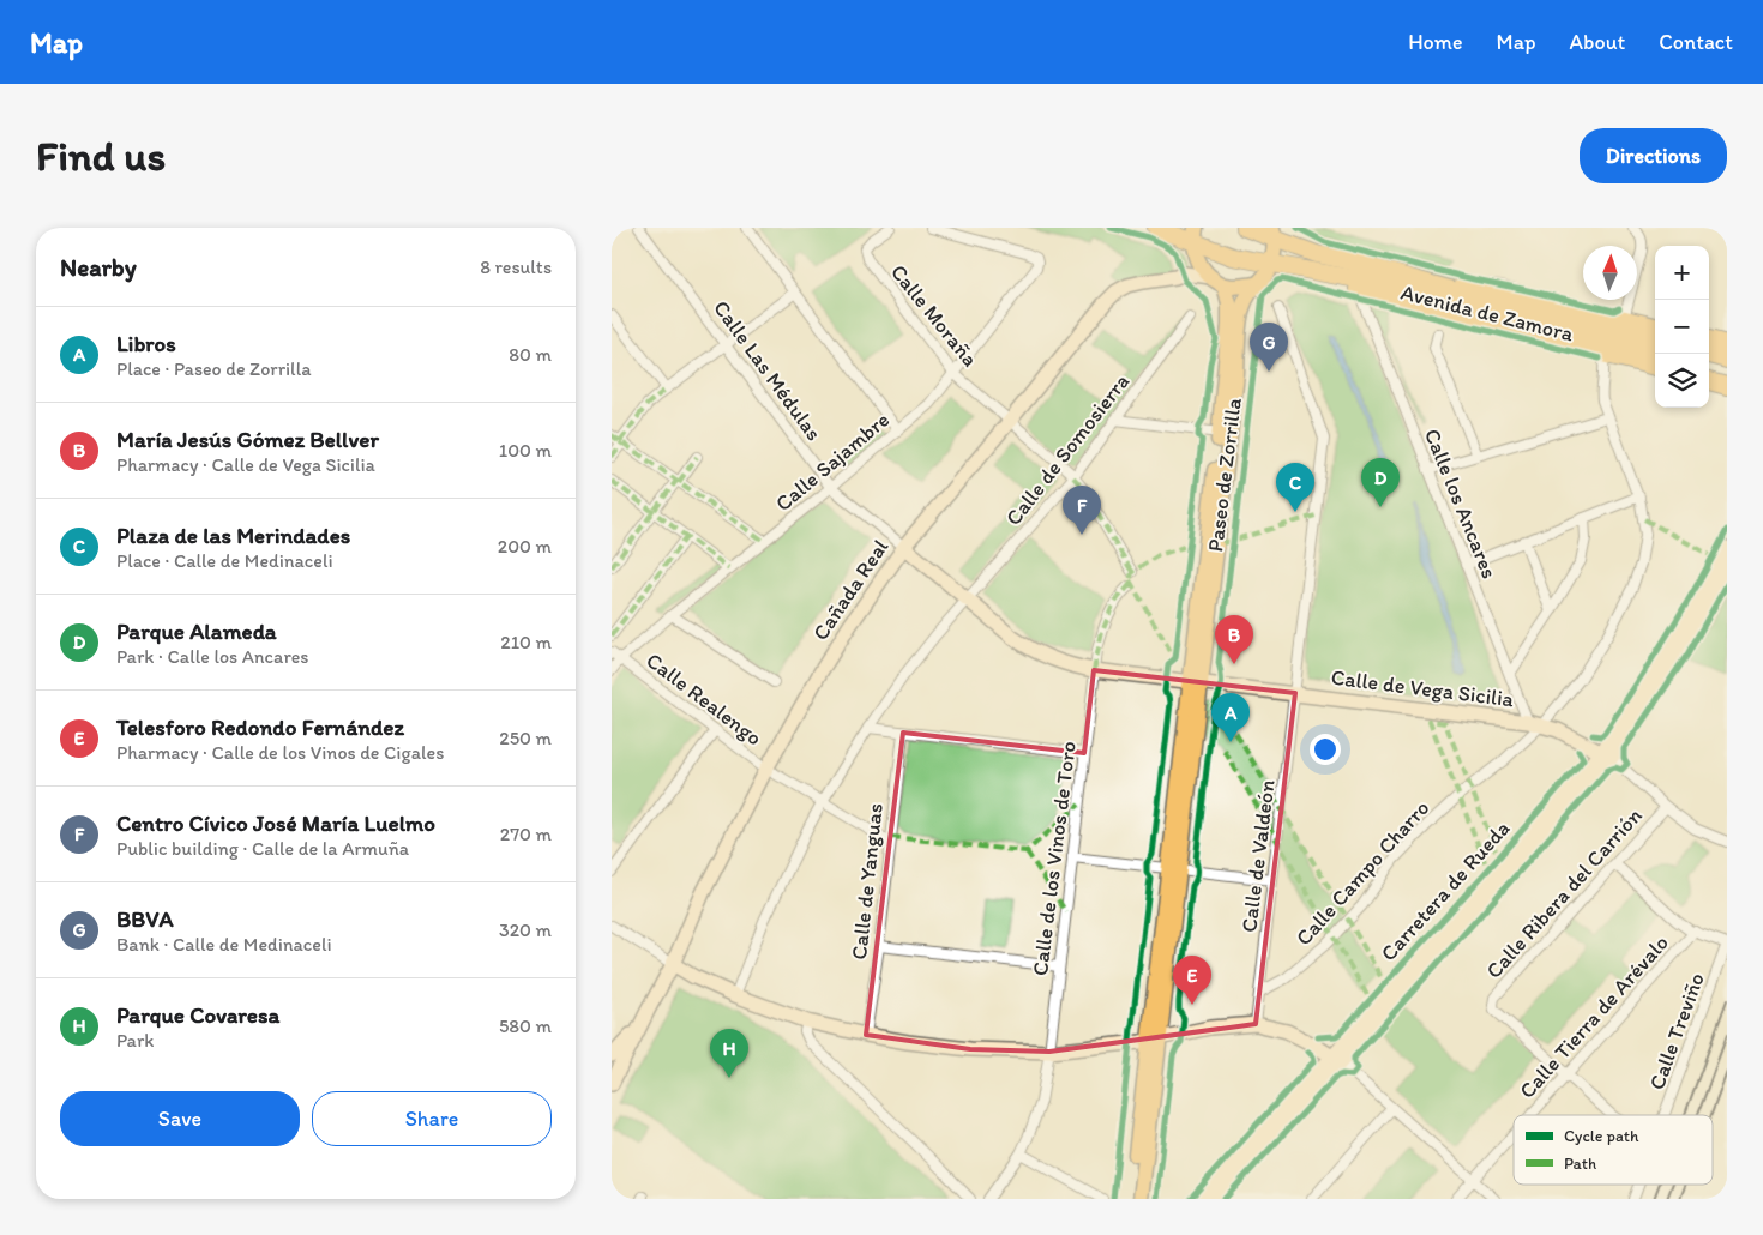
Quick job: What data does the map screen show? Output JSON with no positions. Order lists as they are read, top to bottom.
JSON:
{
  "streets": {
    "highway": ["Avenida de Zamora"],
    "main road": ["Paseo de Zorrilla"],
    "street": [
      "Calle Moraña",
      "Calle Las Médulas",
      "Calle de Somosierra",
      "Calle Sajambre",
      "Calle los Ancares",
      "Cañada Real",
      "Calle de Vega Sicilia",
      "Calle Realengo",
      "Calle de Valdeón",
      "Calle de los Vinos de Toro",
      "Calle Campo Charro",
      "Calle de Yanguas",
      "Carretera de Rueda",
      "Calle Ribera del Carrión",
      "Calle Tierra de Arévalo",
      "Calle Treviño"
    ]
  },
  "crossings": [
    ["Avenida de Zamora", "Paseo de Zorrilla"],
    ["Calle Moraña", "Calle de Somosierra"],
    ["Calle Moraña", "Calle Sajambre"],
    ["Calle Moraña", "Cañada Real"],
    ["Calle Las Médulas", "Calle Sajambre"],
    ["Calle Las Médulas", "Cañada Real"],
    ["Calle Las Médulas", "Calle de Vega Sicilia"],
    ["Calle de Somosierra", "Calle de Vega Sicilia"],
    ["Calle de Somosierra", "Calle Realengo"],
    ["Calle Sajambre", "Calle Realengo"],
    ["Paseo de Zorrilla", "Cañada Real"],
    ["Paseo de Zorrilla", "Calle de Vega Sicilia"],
    ["Calle los Ancares", "Calle de Vega Sicilia"],
    ["Calle los Ancares", "Calle Campo Charro"],
    ["Cañada Real", "Calle de Vega Sicilia"],
    ["Cañada Real", "Calle Realengo"],
    ["Calle de Vega Sicilia", "Calle de Valdeón"],
    ["Calle de Vega Sicilia", "Calle de los Vinos de Toro"],
    ["Calle de Vega Sicilia", "Calle Campo Charro"],
    ["Calle de Vega Sicilia", "Carretera de Rueda"],
    ["Calle Realengo", "Calle de Yanguas"],
    ["Calle de Valdeón", "Calle Campo Charro"],
    ["Calle Ribera del Carrión", "Calle Tierra de Arévalo"]
  ],
  "legend": ["Cycle path", "Path"],
  "north": "top",
  "page": {
    "header": "Map",
    "nav": [
      "Home",
      "Map",
      "About",
      "Contact"
    ],
    "buttons": [
      "Directions",
      ["Save", "Share"]
    ],
    "title": "Find us",
    "heading": ["Nearby", "8 results"],
    "map_buttons": ["+", "−"],
    "list": [
      {
        "mark": "A",
        "name": "Libros",
        "note": "Place · Paseo de Zorrilla",
        "value": "80 m"
      },
      {
        "mark": "B",
        "name": "María Jesús Gómez Bellver",
        "note": "Pharmacy · Calle de Vega Sicilia",
        "value": "100 m"
      },
      {
        "mark": "C",
        "name": "Plaza de las Merindades",
        "note": "Place · Calle de Medinaceli",
        "value": "200 m"
      },
      {
        "mark": "D",
        "name": "Parque Alameda",
        "note": "Park · Calle los Ancares",
        "value": "210 m"
      },
      {
        "mark": "E",
        "name": "Telesforo Redondo Fernández",
        "note": "Pharmacy · Calle de los Vinos de Cigales",
        "value": "250 m"
      },
      {
        "mark": "F",
        "name": "Centro Cívico José María Luelmo",
        "note": "Public building · Calle de la Armuña",
        "value": "270 m"
      },
      {
        "mark": "G",
        "name": "BBVA",
        "note": "Bank · Calle de Medinaceli",
        "value": "320 m"
      },
      {
        "mark": "H",
        "name": "Parque Covaresa",
        "note": "Park",
        "value": "580 m"
      }
    ],
    "pins": [
      "G",
      "D",
      "C",
      "F",
      "B",
      "A",
      "E",
      "H"
    ]
  }
}
